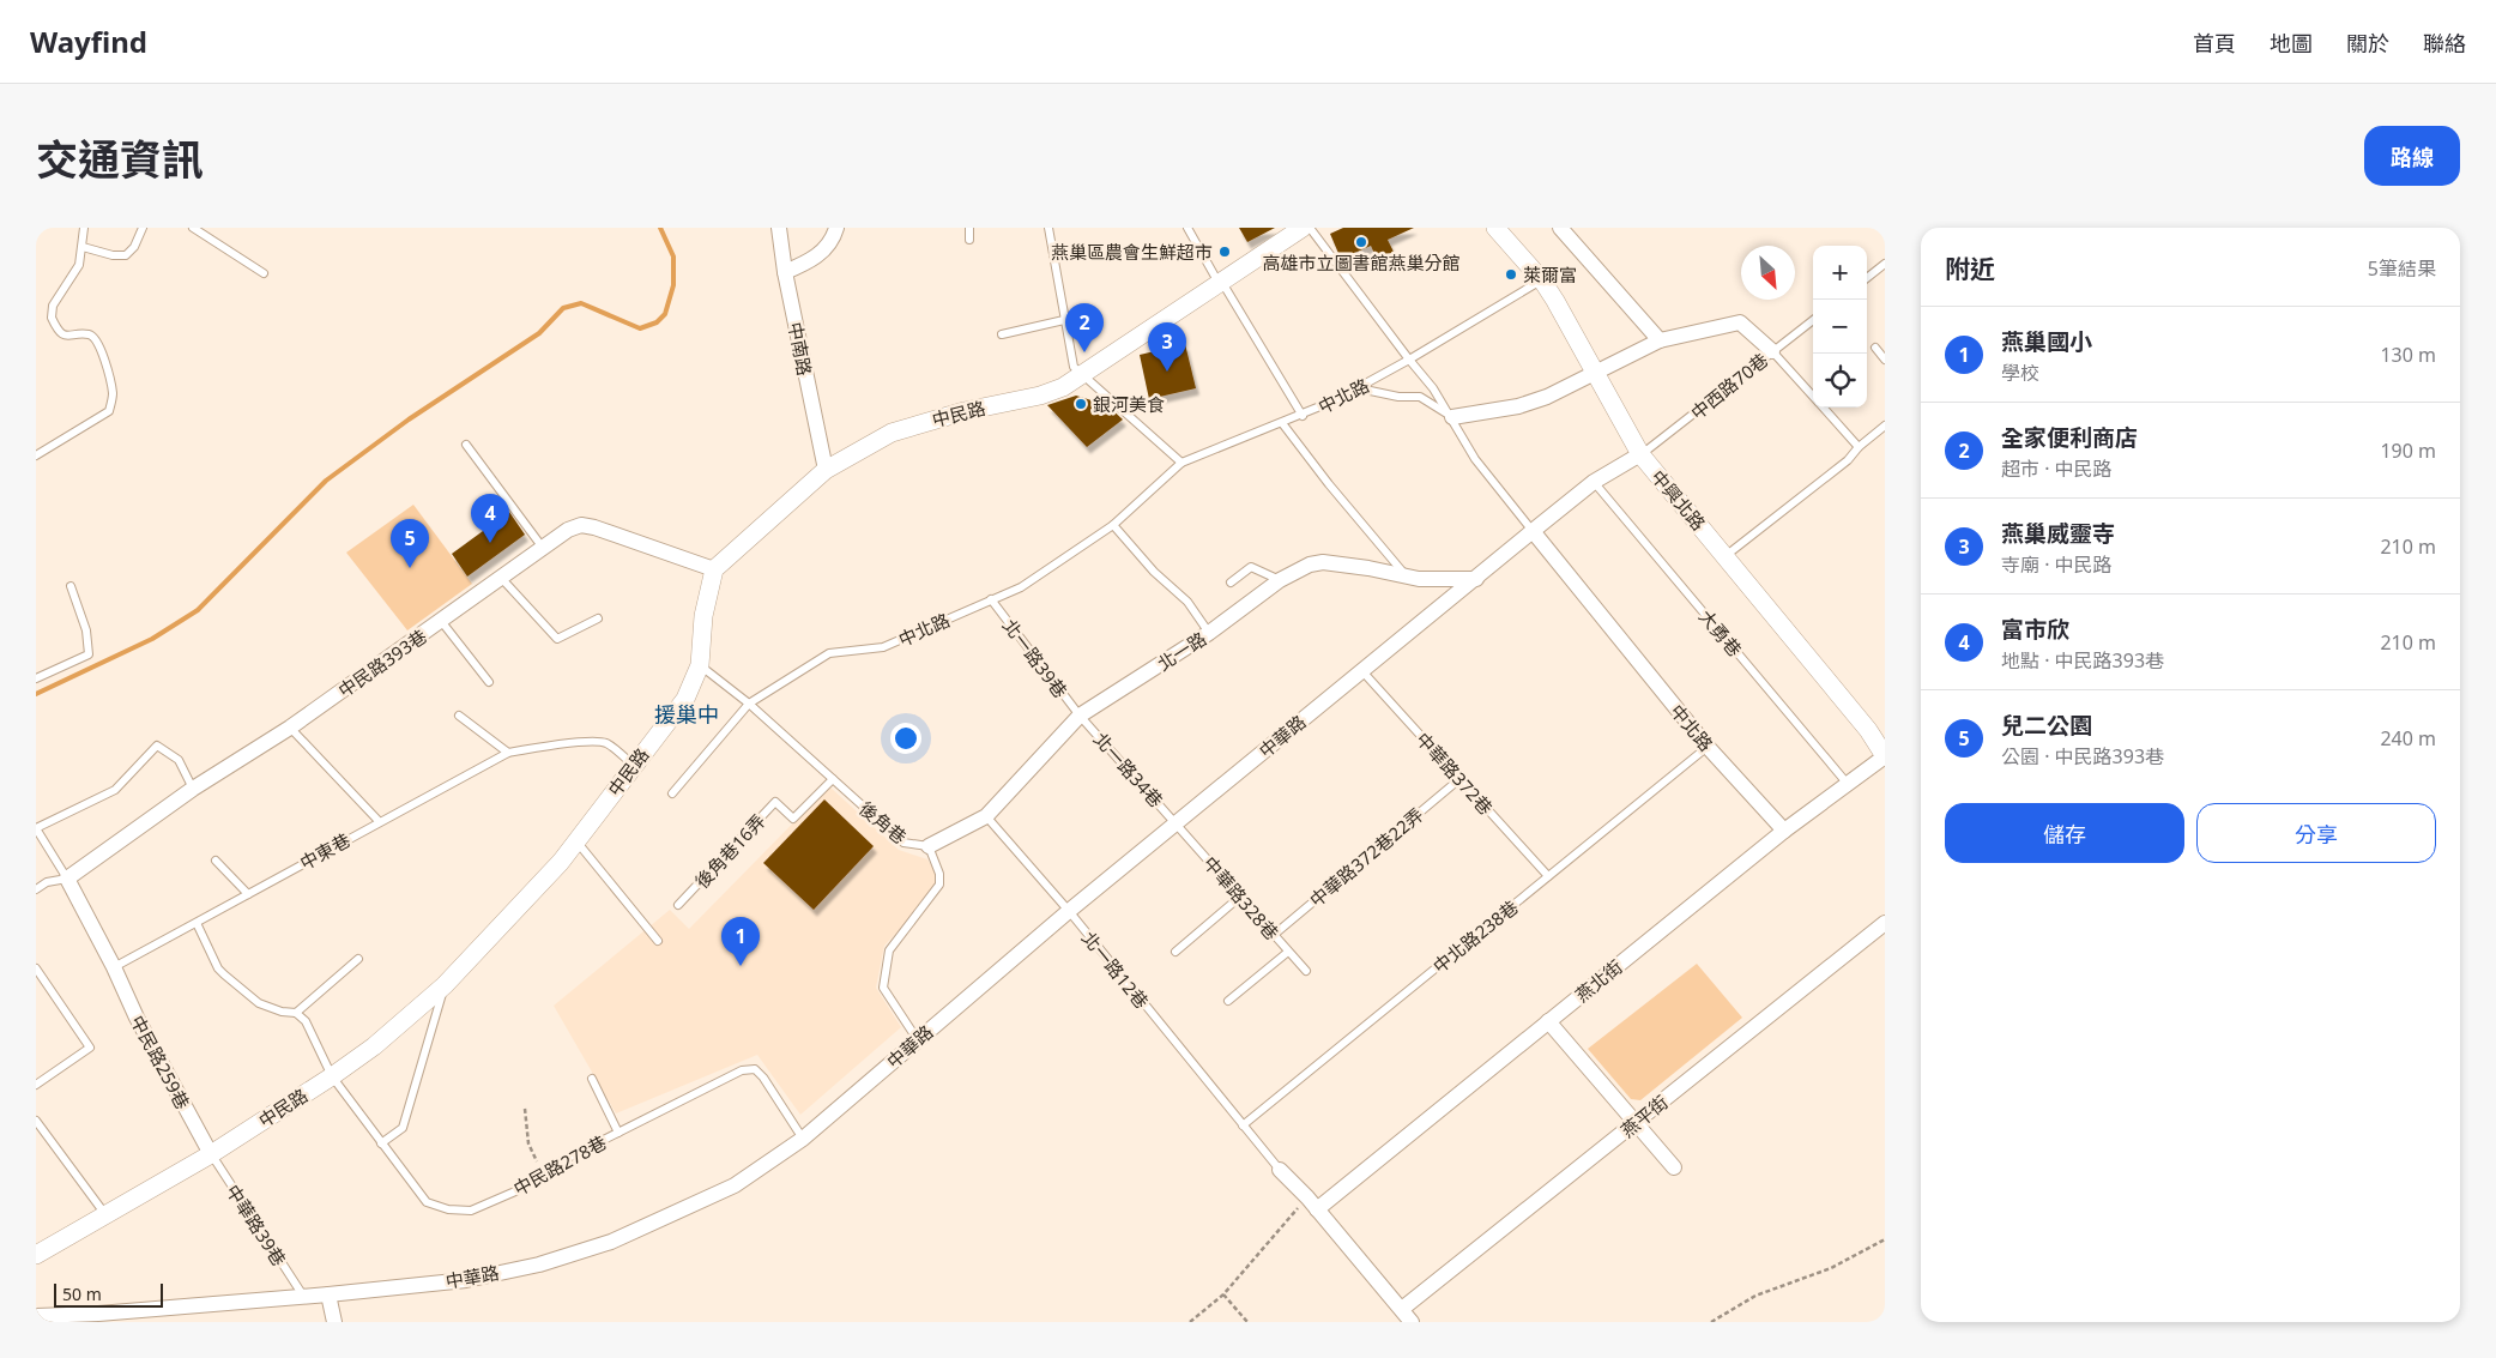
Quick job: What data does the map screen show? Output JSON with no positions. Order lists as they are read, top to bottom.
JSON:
{
  "streets": {
    "street": [
      "中南路",
      "中北路",
      "中民路",
      "中興北路",
      "北一路",
      "中民路393巷",
      "中華路",
      "燕北街",
      "中民路259巷",
      "燕平街"
    ],
    "lane": [
      "中西路70巷",
      "大勇巷",
      "北一路39巷",
      "北一路34巷",
      "中華路372巷",
      "後角巷",
      "中東巷",
      "後角巷16弄",
      "中華路372巷22弄",
      "中華路328巷",
      "中北路238巷",
      "北一路12巷",
      "中民路278巷",
      "中華路39巷"
    ]
  },
  "crossings": [
    ["中南路", "中民路"],
    ["中西路70巷", "中興北路"],
    ["中西路70巷", "中華路"],
    ["中北路", "北一路39巷"],
    ["中北路", "中華路"],
    ["中北路", "後角巷"],
    ["中北路", "中北路238巷"],
    ["中北路", "燕北街"],
    ["中民路", "中民路393巷"],
    ["中民路", "後角巷"],
    ["中民路", "中東巷"],
    ["中民路", "中民路259巷"],
    ["中民路", "中民路278巷"],
    ["中民路", "中華路39巷"],
    ["中興北路", "中華路"],
    ["中興北路", "燕北街"],
    ["大勇巷", "中華路"],
    ["大勇巷", "燕北街"],
    ["北一路", "北一路39巷"],
    ["北一路", "中華路"],
    ["北一路", "北一路34巷"],
    ["北一路", "後角巷"],
    ["北一路", "北一路12巷"],
    ["北一路39巷", "北一路34巷"],
    ["中華路", "北一路34巷"],
    ["中華路", "中華路372巷"],
    ["中華路", "後角巷"],
    ["中華路", "中華路328巷"],
    ["中華路", "北一路12巷"],
    ["中華路", "中民路278巷"],
    ["中華路", "中華路39巷"],
    ["北一路34巷", "中華路328巷"],
    ["中華路372巷", "中華路372巷22弄"],
    ["中華路372巷", "中北路238巷"],
    ["後角巷", "後角巷16弄"],
    ["中東巷", "中民路259巷"],
    ["中華路372巷22弄", "中華路328巷"],
    ["中北路238巷", "北一路12巷"],
    ["中民路259巷", "中華路39巷"]
  ],
  "districts": ["援巢中"],
  "places": [
    "高雄市立圖書館燕巢分館",
    "燕巢區農會生鮮超市",
    "萊爾富",
    "銀河美食"
  ],
  "scale_bar": "50 m",
  "north": "bottom right",
  "page": {
    "header": "Wayfind",
    "nav": [
      "首頁",
      "地圖",
      "關於",
      "聯絡"
    ],
    "title": "交通資訊",
    "buttons": [
      "路線",
      ["儲存", "分享"]
    ],
    "heading": ["附近", "5筆結果"],
    "map_buttons": ["+", "−"],
    "pins": [
      "2",
      "3",
      "4",
      "5",
      "1"
    ],
    "list": [
      {
        "mark": "1",
        "name": "燕巢國小",
        "note": "學校",
        "value": "130 m"
      },
      {
        "mark": "2",
        "name": "全家便利商店",
        "note": "超市 · 中民路",
        "value": "190 m"
      },
      {
        "mark": "3",
        "name": "燕巢威靈寺",
        "note": "寺廟 · 中民路",
        "value": "210 m"
      },
      {
        "mark": "4",
        "name": "富市欣",
        "note": "地點 · 中民路393巷",
        "value": "210 m"
      },
      {
        "mark": "5",
        "name": "兒二公園",
        "note": "公園 · 中民路393巷",
        "value": "240 m"
      }
    ],
    "scale": "50 m"
  }
}
